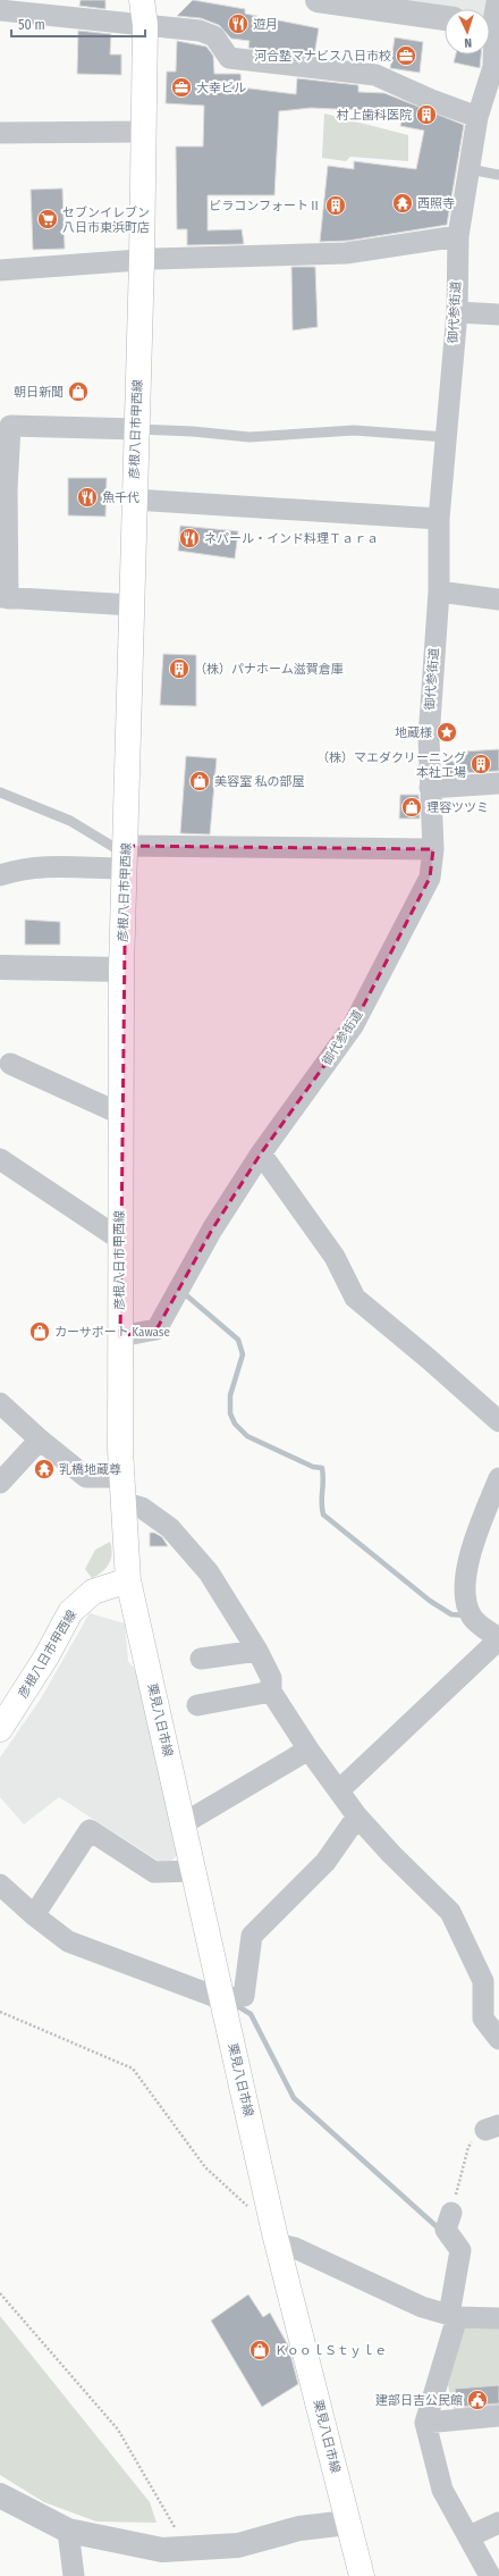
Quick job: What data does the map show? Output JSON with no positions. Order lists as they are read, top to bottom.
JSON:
{
  "streets": {
    "main road": ["彦根八日市甲西線", "栗見八日市線"],
    "street": ["御代参街道"]
  },
  "crossings": [
    ["御代参街道", "彦根八日市甲西線"],
    ["彦根八日市甲西線", "栗見八日市線"]
  ],
  "places": {
    "restaurant": ["遊月", "魚千代", "ネパール・インド料理Ｔａｒａ"],
    "office": ["河合塾マナビス八日市校", "大幸ビル"],
    "building": [
      "村上歯科医院",
      "ビラコンフォートⅡ",
      "（株）パナホーム滋賀倉庫",
      "（株）マエダクリーニング 本社工場"
    ],
    "temple": ["西照寺", "乳橋地蔵尊"],
    "supermarket": ["セブンイレブン 八日市東浜町店"],
    "shop": [
      "朝日新聞",
      "美容室 私の部屋",
      "理容ツツミ",
      "カーサポート Kawase",
      "ＫｏｏｌＳｔｙｌｅ"
    ],
    "place": ["地蔵様"],
    "public building": ["建部日吉公民館"]
  },
  "scale_bar": "50 m",
  "north": "bottom"
}
